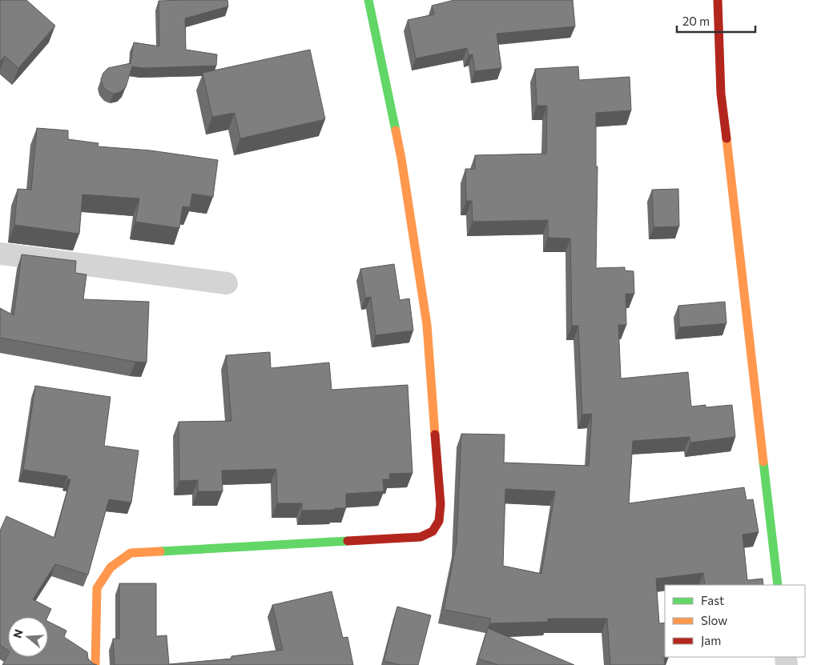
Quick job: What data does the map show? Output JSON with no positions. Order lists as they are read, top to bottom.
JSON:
{
  "legend": ["Fast", "Slow", "Jam"],
  "scale_bar": "20 m",
  "north": "left"
}
